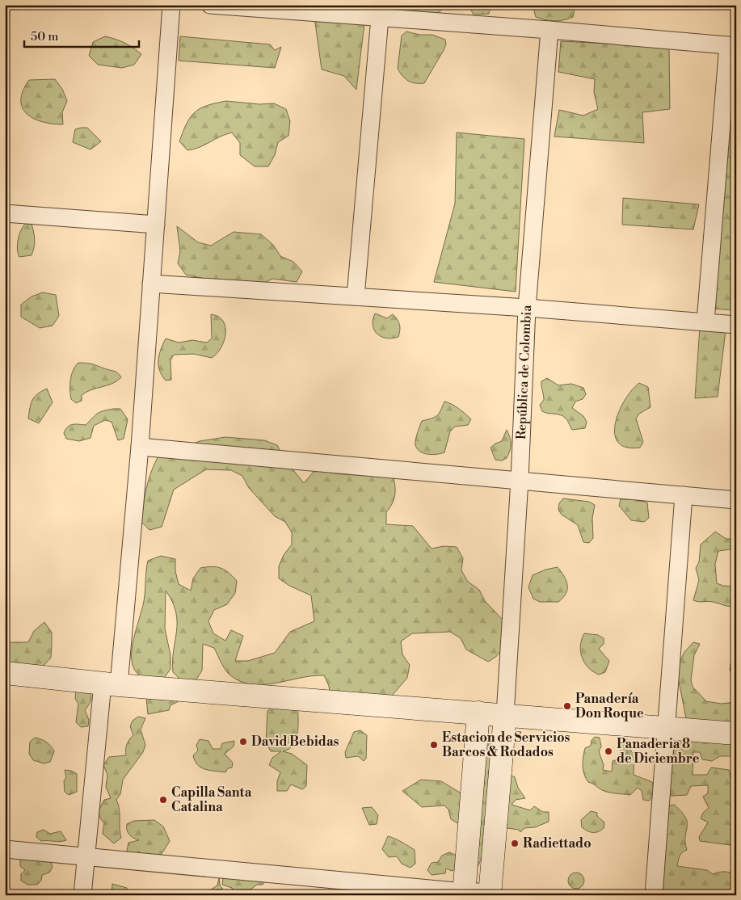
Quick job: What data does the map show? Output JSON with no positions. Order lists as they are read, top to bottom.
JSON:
{
  "streets": {
    "street": ["República de Colombia"]
  },
  "places": [
    "Panadería Don Roque",
    "David Bebidas",
    "Estacion de Servicios Barcos & Rodados",
    "Panaderia 8 de Diciembre",
    "Capilla Santa Catalina",
    "Radiettado"
  ],
  "scale_bar": "50 m"
}
